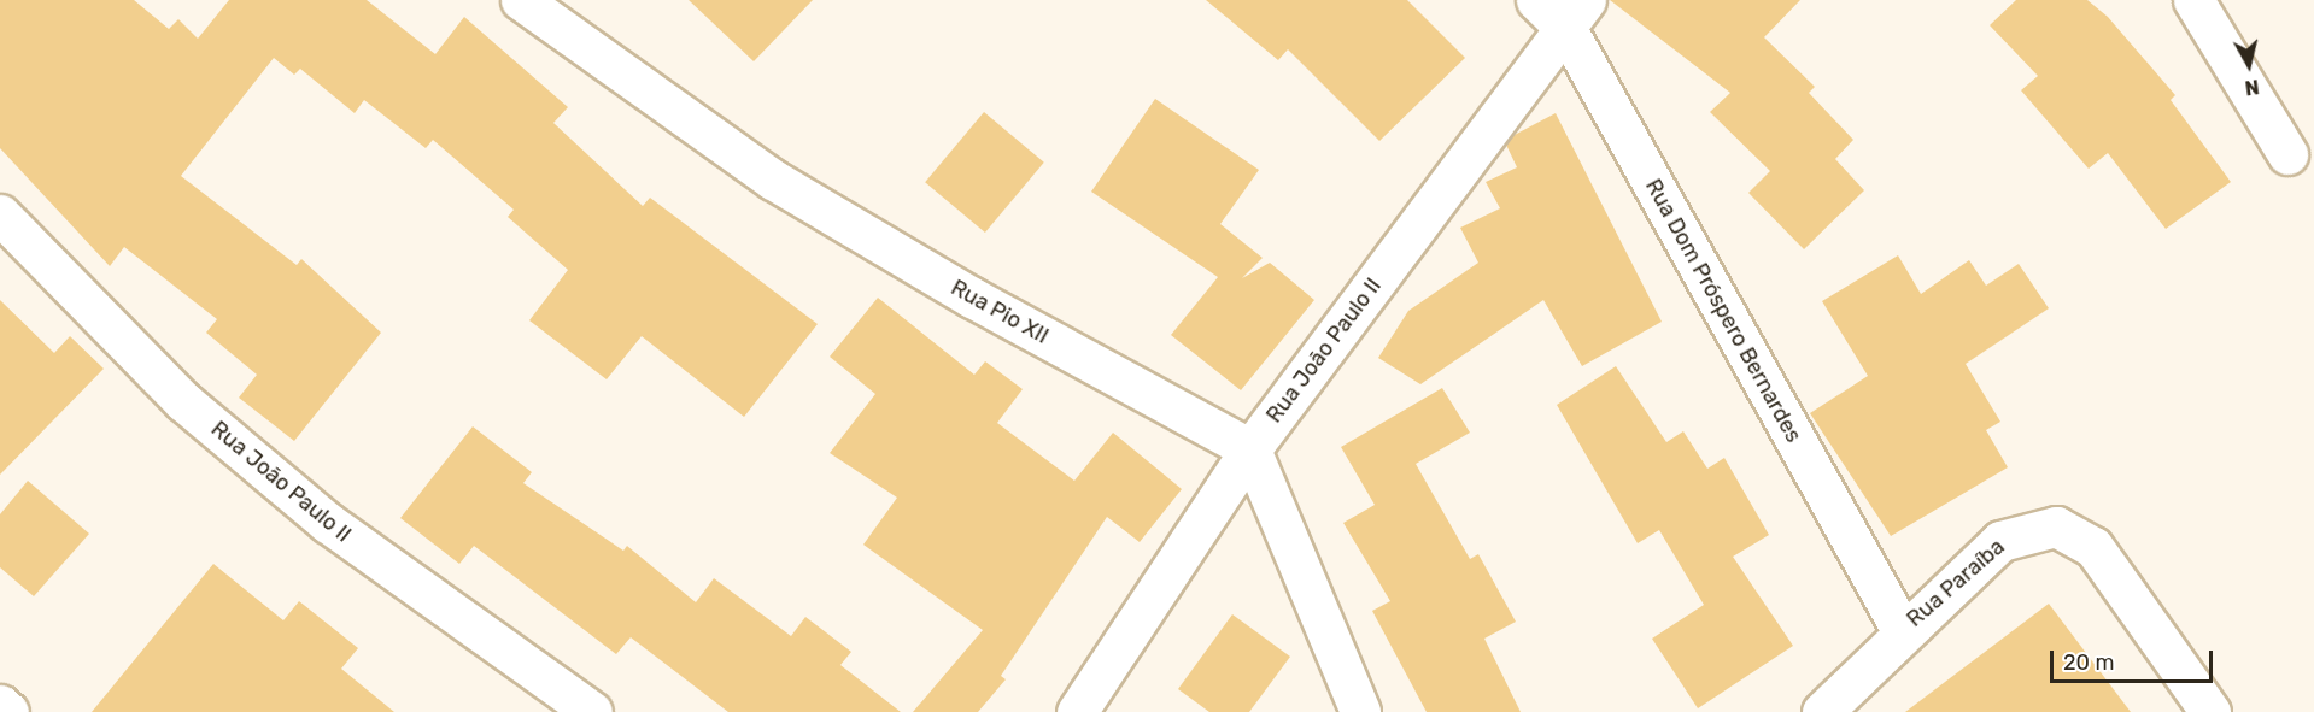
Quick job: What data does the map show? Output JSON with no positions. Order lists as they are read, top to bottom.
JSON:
{
  "streets": {
    "street": [
      "Rua Dom Próspero Bernardes",
      "Rua Pio XII",
      "Rua João Paulo II",
      "Rua Paraíba"
    ]
  },
  "crossings": [
    ["Rua Dom Próspero Bernardes", "Rua João Paulo II"],
    ["Rua Dom Próspero Bernardes", "Rua Paraíba"],
    ["Rua Pio XII", "Rua João Paulo II"]
  ],
  "scale_bar": "20 m",
  "north": "bottom"
}
